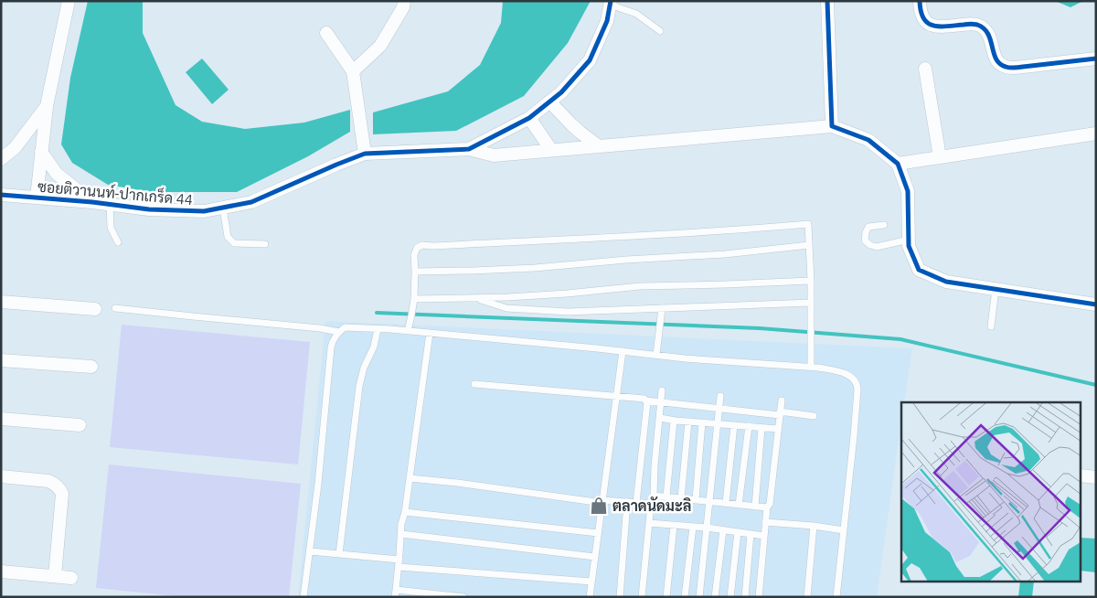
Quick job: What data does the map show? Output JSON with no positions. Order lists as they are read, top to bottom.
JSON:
{
  "streets": {
    "street": ["ซอยติวานนท์-ปากเกร็ด 44"]
  },
  "places": {
    "shop": ["ตลาดนัดมะลิ"]
  }
}
